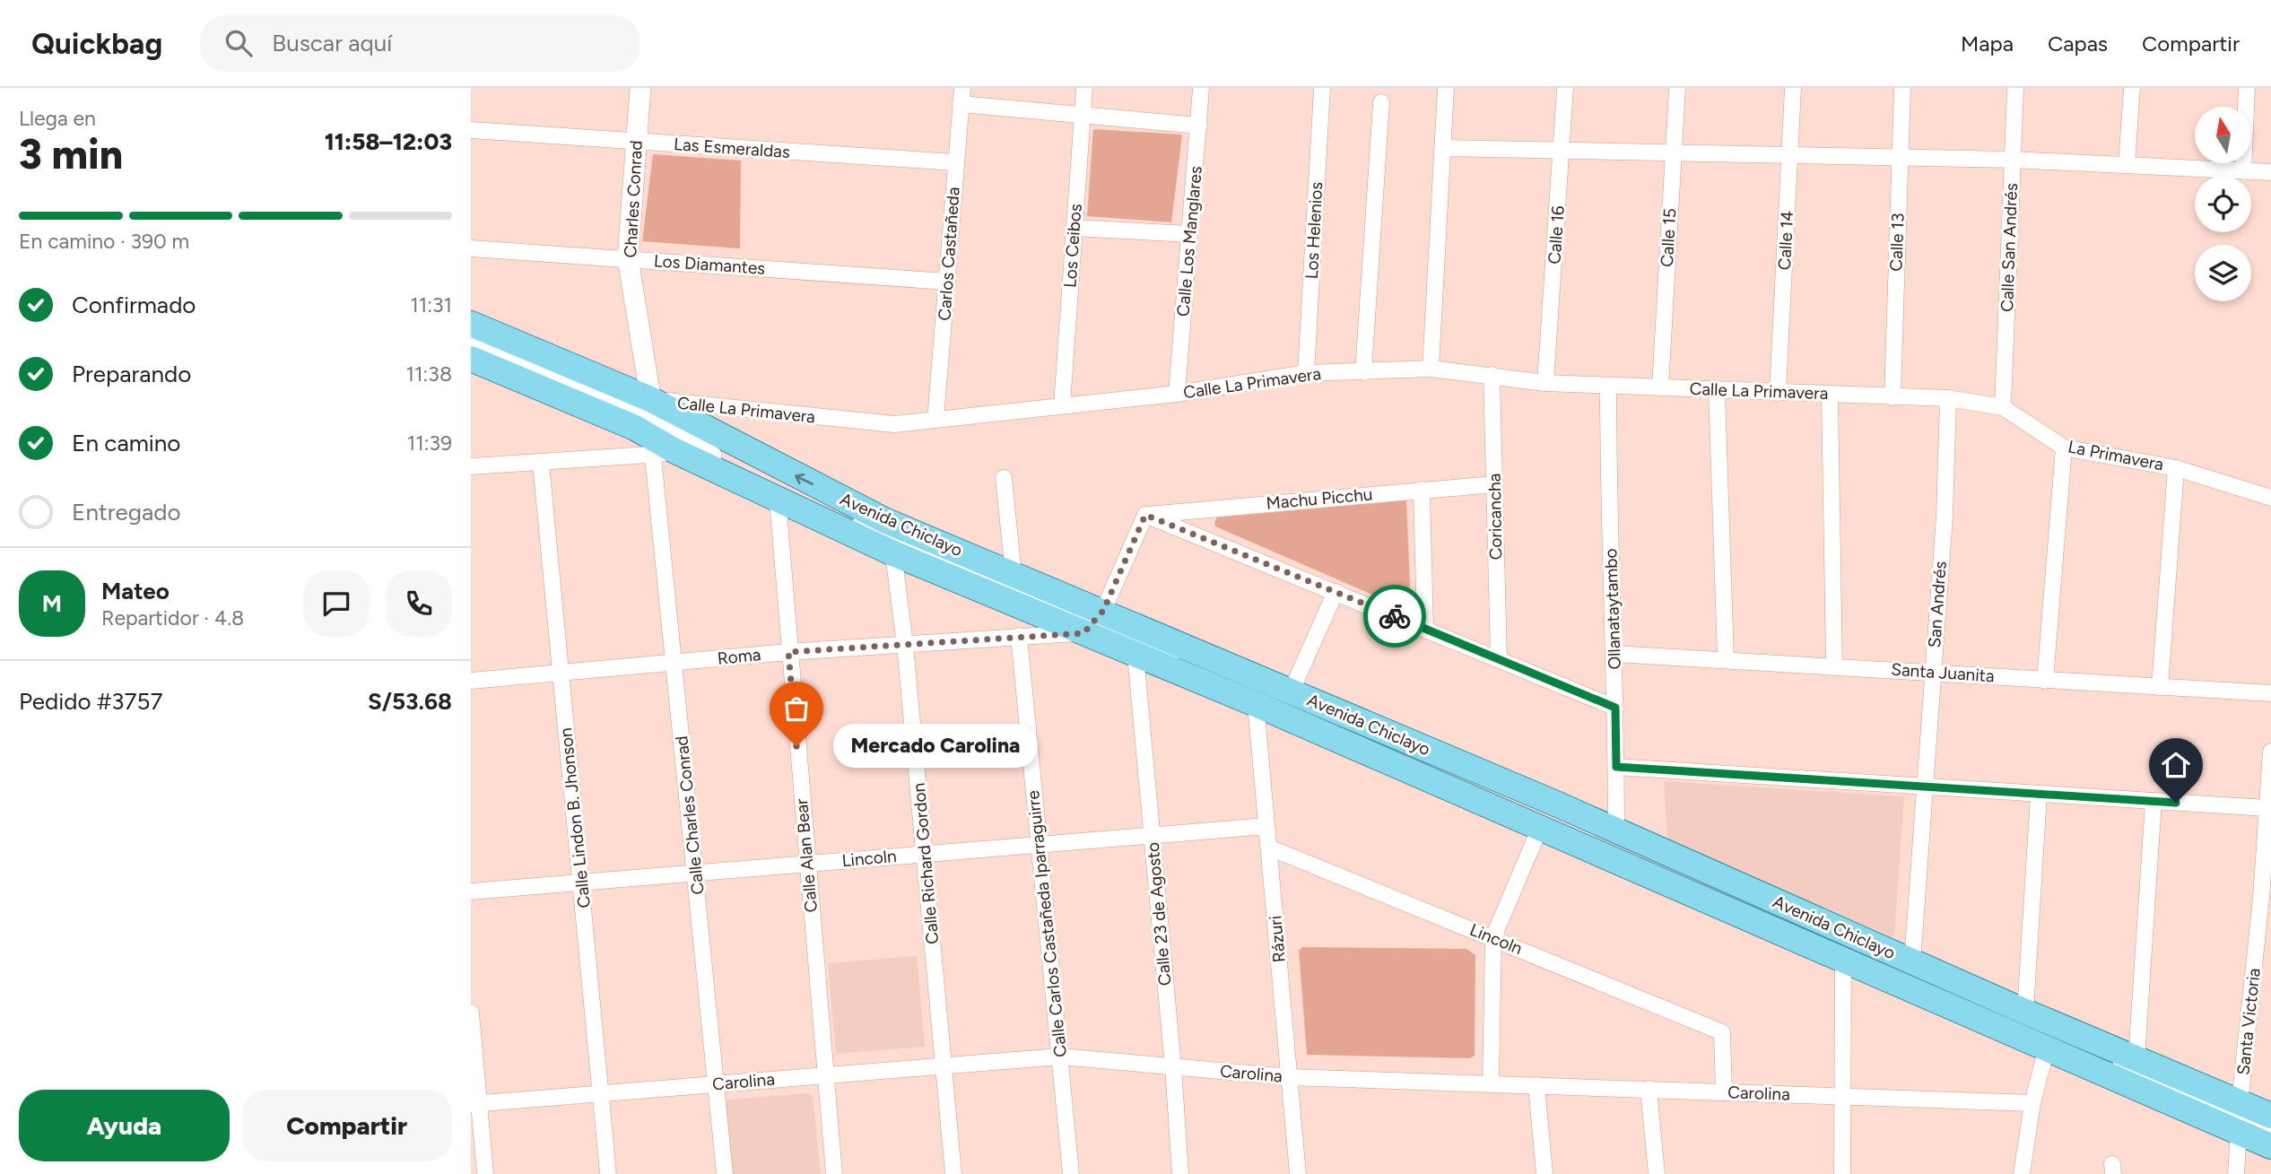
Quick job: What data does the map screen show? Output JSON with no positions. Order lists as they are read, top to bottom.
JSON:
{
  "streets": {
    "main road": ["Avenida Chiclayo"],
    "street": [
      "Las Esmeraldas",
      "Charles Conrad",
      "Los Helenios",
      "Calle 16",
      "Calle 15",
      "Calle 14",
      "Calle Los Manglares",
      "Calle 13",
      "Los Ceibos",
      "Calle San Andrés",
      "Carlos Castañeda",
      "Los Diamantes",
      "Calle La Primavera",
      "La Primavera",
      "Machu Picchu",
      "Coricancha",
      "San Andrés",
      "Ollanataytambo",
      "Roma",
      "Santa Juanita",
      "Calle Charles Conrad",
      "Calle Lindon B. Jhonson",
      "Calle Alan Bear",
      "Lincoln",
      "Calle Richard Gordon",
      "Calle 23 de Agosto",
      "Calle Carlos Castañeda Iparraguirre",
      "Rázuri",
      "Santa Victoria",
      "Carolina"
    ]
  },
  "crossings": [
    ["Las Esmeraldas", "Charles Conrad"],
    ["Las Esmeraldas", "Carlos Castañeda"],
    ["Charles Conrad", "Los Diamantes"],
    ["Charles Conrad", "Calle La Primavera"],
    ["Charles Conrad", "Avenida Chiclayo"],
    ["Los Helenios", "Calle La Primavera"],
    ["Calle 16", "Calle La Primavera"],
    ["Calle 15", "Calle La Primavera"],
    ["Calle 14", "Calle La Primavera"],
    ["Calle Los Manglares", "Calle La Primavera"],
    ["Calle 13", "Calle La Primavera"],
    ["Calle 13", "La Primavera"],
    ["Los Ceibos", "Calle La Primavera"],
    ["Calle San Andrés", "La Primavera"],
    ["Carlos Castañeda", "Los Diamantes"],
    ["Carlos Castañeda", "Calle La Primavera"],
    ["Calle La Primavera", "La Primavera"],
    ["Calle La Primavera", "Coricancha"],
    ["Calle La Primavera", "Avenida Chiclayo"],
    ["Calle La Primavera", "Ollanataytambo"],
    ["La Primavera", "San Andrés"],
    ["Machu Picchu", "Coricancha"],
    ["Avenida Chiclayo", "San Andrés"],
    ["Avenida Chiclayo", "Ollanataytambo"],
    ["Avenida Chiclayo", "Roma"],
    ["Avenida Chiclayo", "Calle Charles Conrad"],
    ["Avenida Chiclayo", "Calle Alan Bear"],
    ["Avenida Chiclayo", "Calle Richard Gordon"],
    ["Avenida Chiclayo", "Calle 23 de Agosto"],
    ["Avenida Chiclayo", "Rázuri"],
    ["Avenida Chiclayo", "Santa Victoria"],
    ["San Andrés", "Santa Juanita"],
    ["Ollanataytambo", "Santa Juanita"],
    ["Roma", "Calle Charles Conrad"],
    ["Roma", "Calle Lindon B. Jhonson"],
    ["Roma", "Calle Alan Bear"],
    ["Roma", "Calle Richard Gordon"],
    ["Roma", "Calle Carlos Castañeda Iparraguirre"],
    ["Calle Charles Conrad", "Lincoln"],
    ["Calle Charles Conrad", "Carolina"],
    ["Calle Lindon B. Jhonson", "Lincoln"],
    ["Calle Lindon B. Jhonson", "Carolina"],
    ["Calle Alan Bear", "Lincoln"],
    ["Calle Alan Bear", "Carolina"],
    ["Lincoln", "Calle Richard Gordon"],
    ["Lincoln", "Calle 23 de Agosto"],
    ["Lincoln", "Calle Carlos Castañeda Iparraguirre"],
    ["Lincoln", "Rázuri"],
    ["Lincoln", "Carolina"],
    ["Calle Richard Gordon", "Carolina"],
    ["Calle 23 de Agosto", "Carolina"],
    ["Calle Carlos Castañeda Iparraguirre", "Carolina"],
    ["Rázuri", "Carolina"]
  ],
  "places": ["Mercado Carolina"],
  "north": "top",
  "page": {
    "header": "Quickbag",
    "search": "Buscar aquí",
    "nav": ["Mapa", "Capas", "Compartir"],
    "heading": ["3 min", "Llega en", "11:58–12:03"],
    "panel": [
      "Mateo",
      "Repartidor · 4.8",
      "Pedido #3757",
      "S/53.68"
    ],
    "bar": "En camino · 390 m",
    "list": [
      ["Confirmado", "11:31"],
      ["Preparando", "11:38"],
      ["En camino", "11:39"],
      "Entregado"
    ],
    "round": "M",
    "bubble": "Mercado Carolina",
    "buttons": ["Ayuda", "Compartir"]
  }
}
